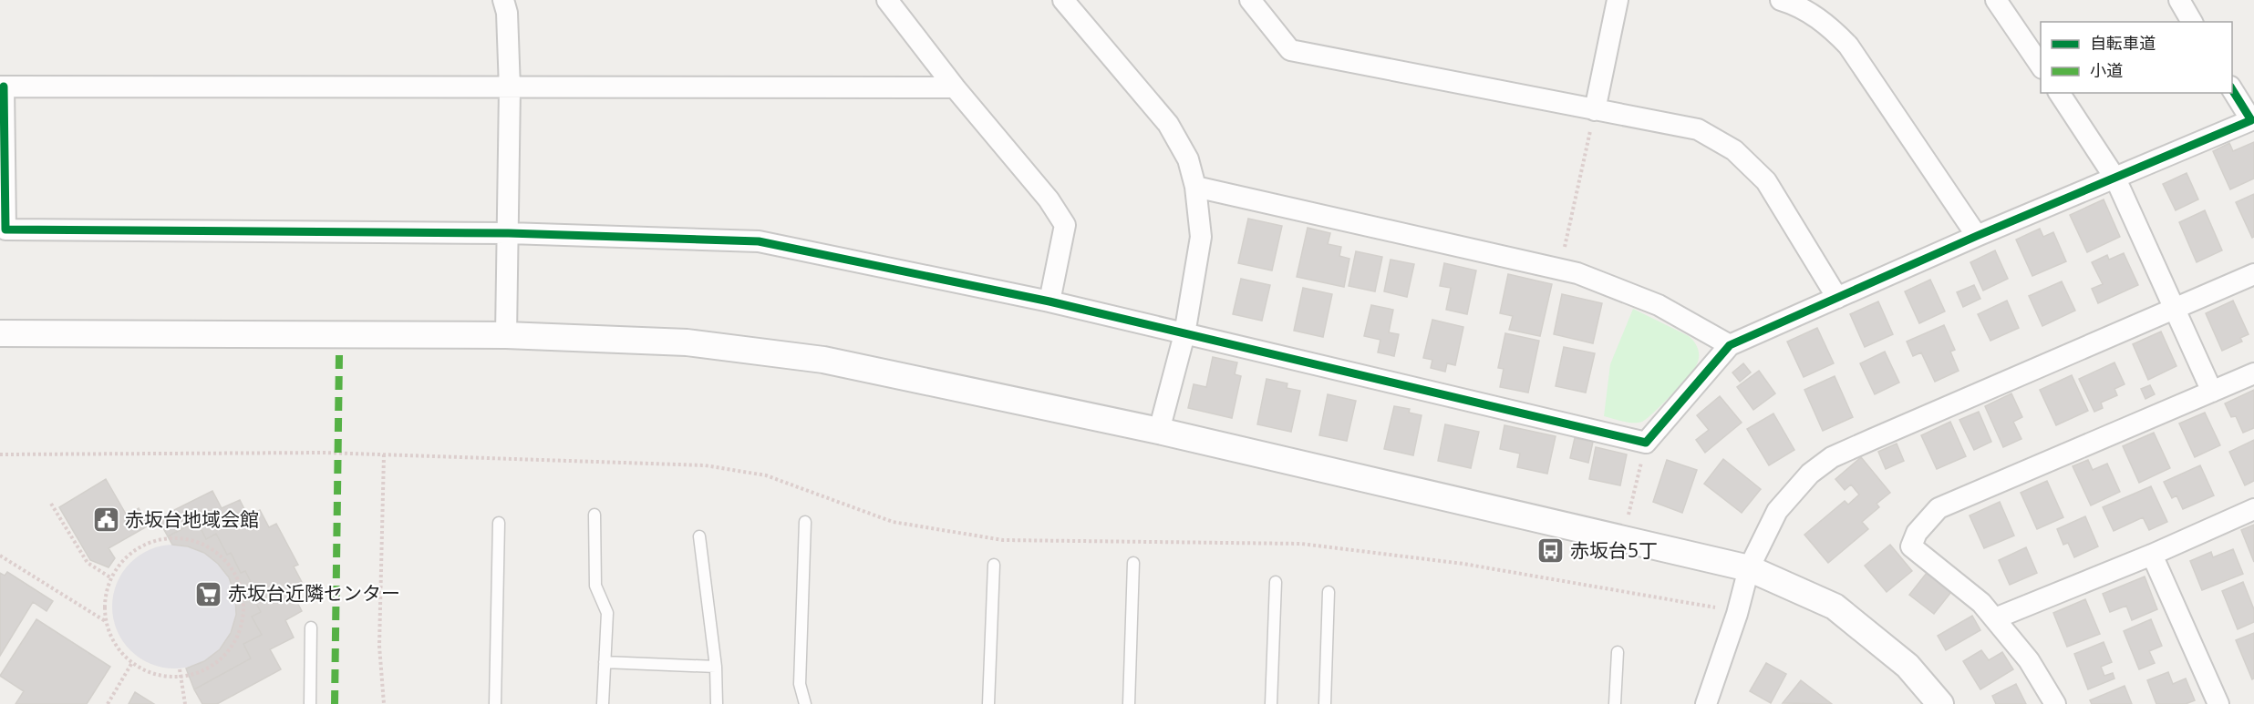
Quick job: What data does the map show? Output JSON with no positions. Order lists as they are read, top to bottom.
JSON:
{
  "places": {
    "public building": ["赤坂台地域会館"],
    "bus stop": ["赤坂台5丁"],
    "supermarket": ["赤坂台近隣センター"]
  },
  "legend": ["自転車道", "小道"]
}
